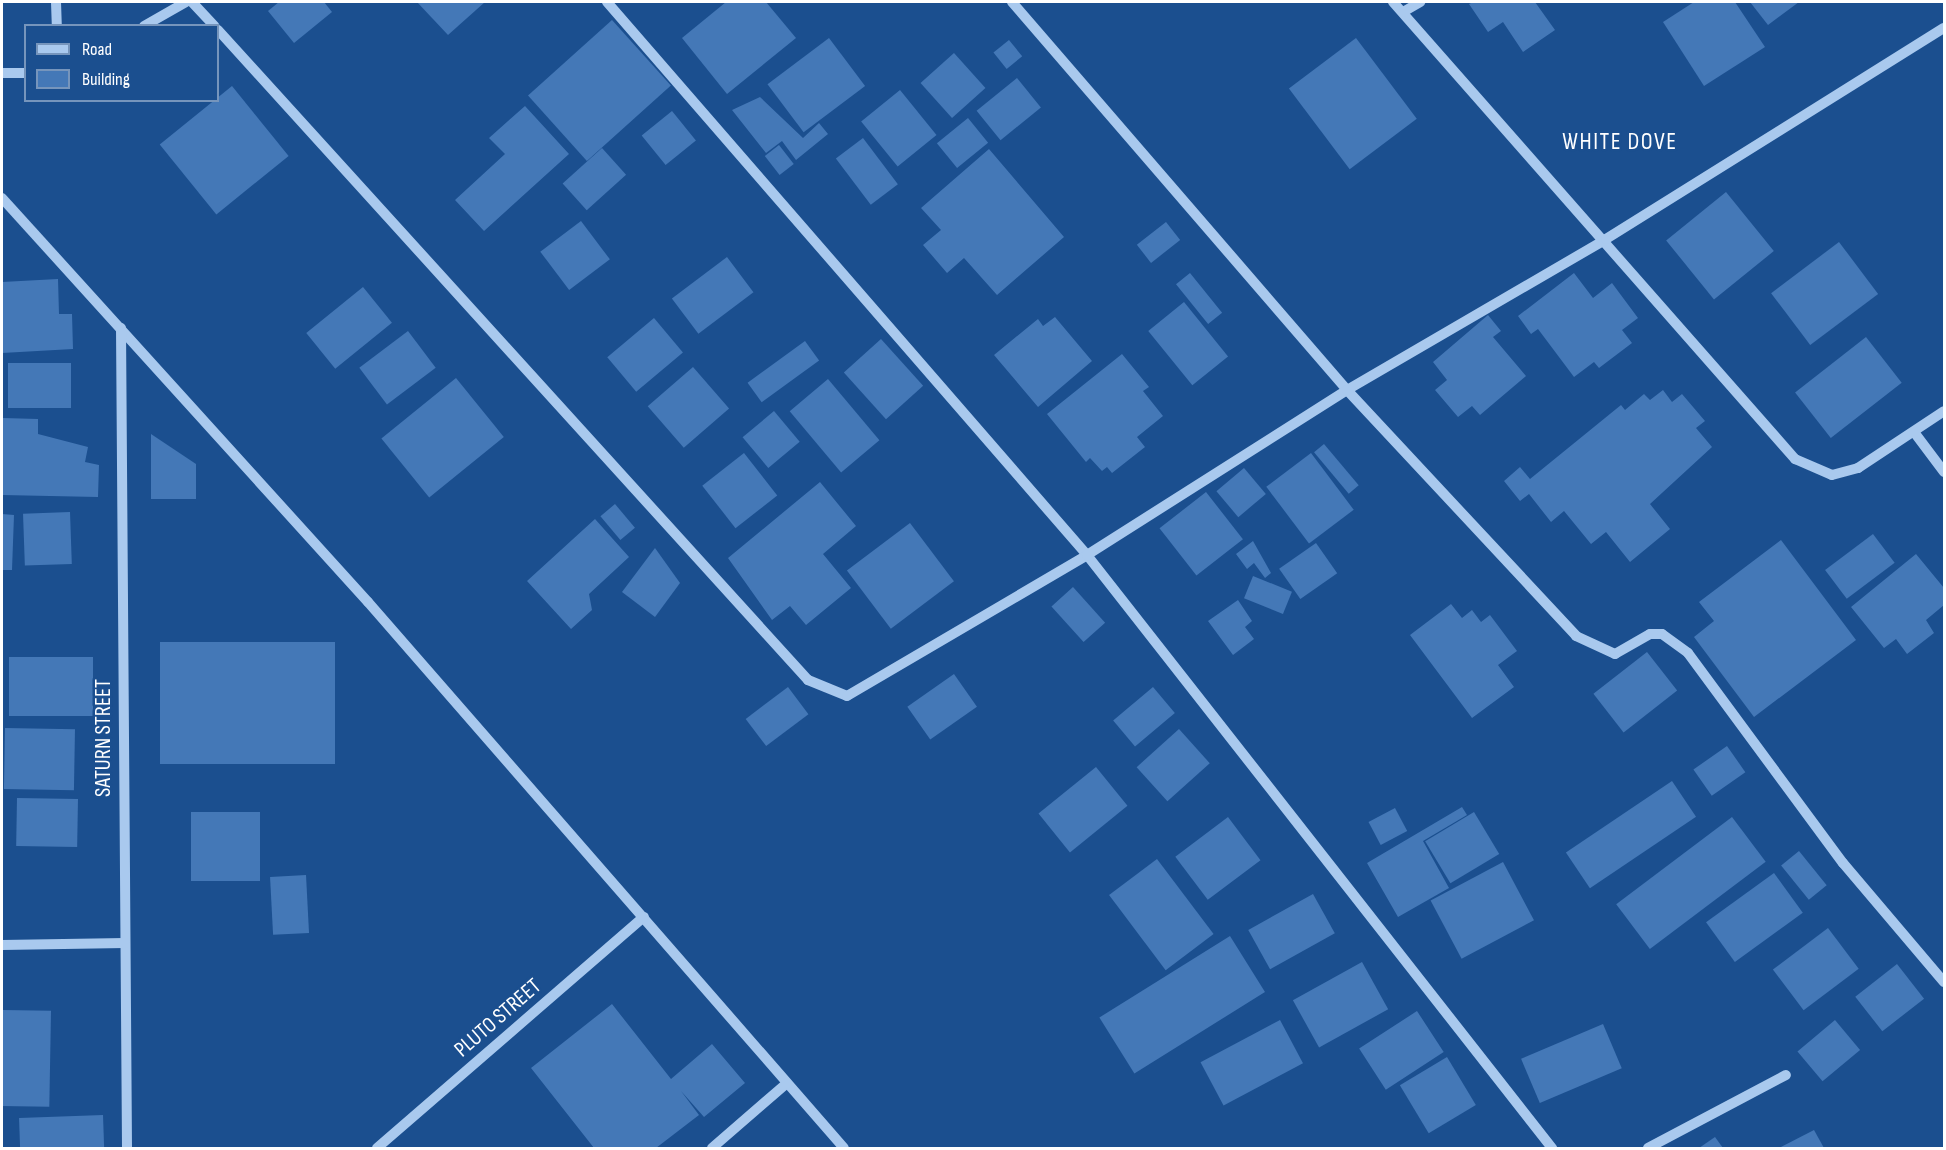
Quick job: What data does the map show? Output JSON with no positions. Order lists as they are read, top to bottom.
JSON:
{
  "streets": {
    "street": ["SATURN STREET", "PLUTO STREET"]
  },
  "districts": ["WHITE DOVE"],
  "legend": ["Road", "Building"]
}
